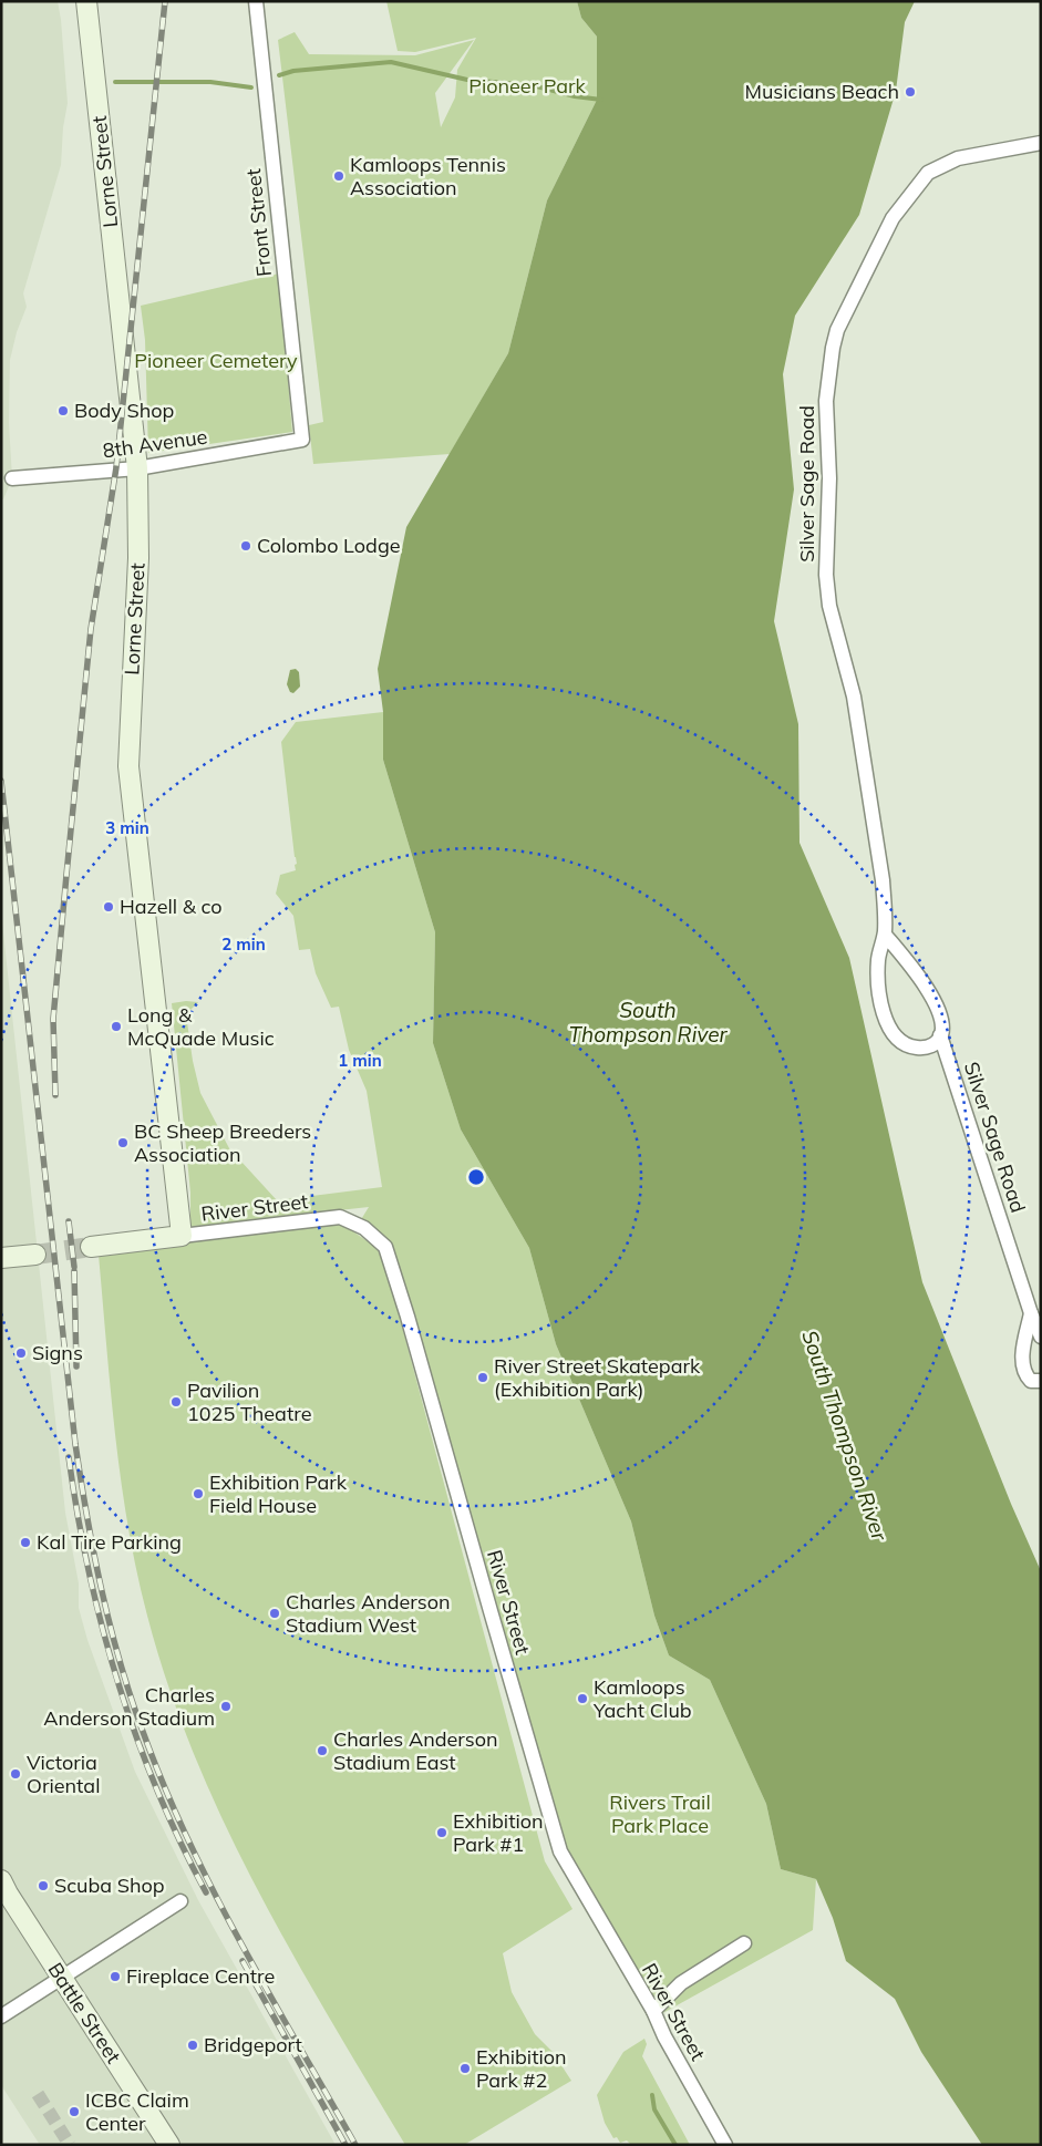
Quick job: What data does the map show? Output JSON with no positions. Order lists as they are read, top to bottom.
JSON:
{
  "streets": {
    "street": [
      "Lorne Street",
      "Front Street",
      "8th Avenue",
      "Silver Sage Road",
      "River Street",
      "Battle Street"
    ]
  },
  "crossings": [
    ["Lorne Street", "8th Avenue"],
    ["Lorne Street", "River Street"],
    ["Front Street", "8th Avenue"]
  ],
  "water": ["South Thompson River"],
  "parks": ["Pioneer Park", "Pioneer Cemetery", "Rivers Trail Park Place"],
  "places": [
    "Musicians Beach",
    "Kamloops Tennis Association",
    "Body Shop",
    "Colombo Lodge",
    "Hazell & co",
    "Long & McQuade Music",
    "BC Sheep Breeders Association",
    "Signs",
    "River Street Skatepark (Exhibition Park)",
    "Pavilion 1025 Theatre",
    "Exhibition Park Field House",
    "Kal Tire Parking",
    "Charles Anderson Stadium West",
    "Kamloops Yacht Club",
    "Charles Anderson Stadium",
    "Charles Anderson Stadium East",
    "Victoria Oriental",
    "Exhibition Park #1",
    "Scuba Shop",
    "Fireplace Centre",
    "Bridgeport",
    "Exhibition Park #2",
    "ICBC Claim Center"
  ],
  "rings": ["3 min", "2 min", "1 min"]
}
